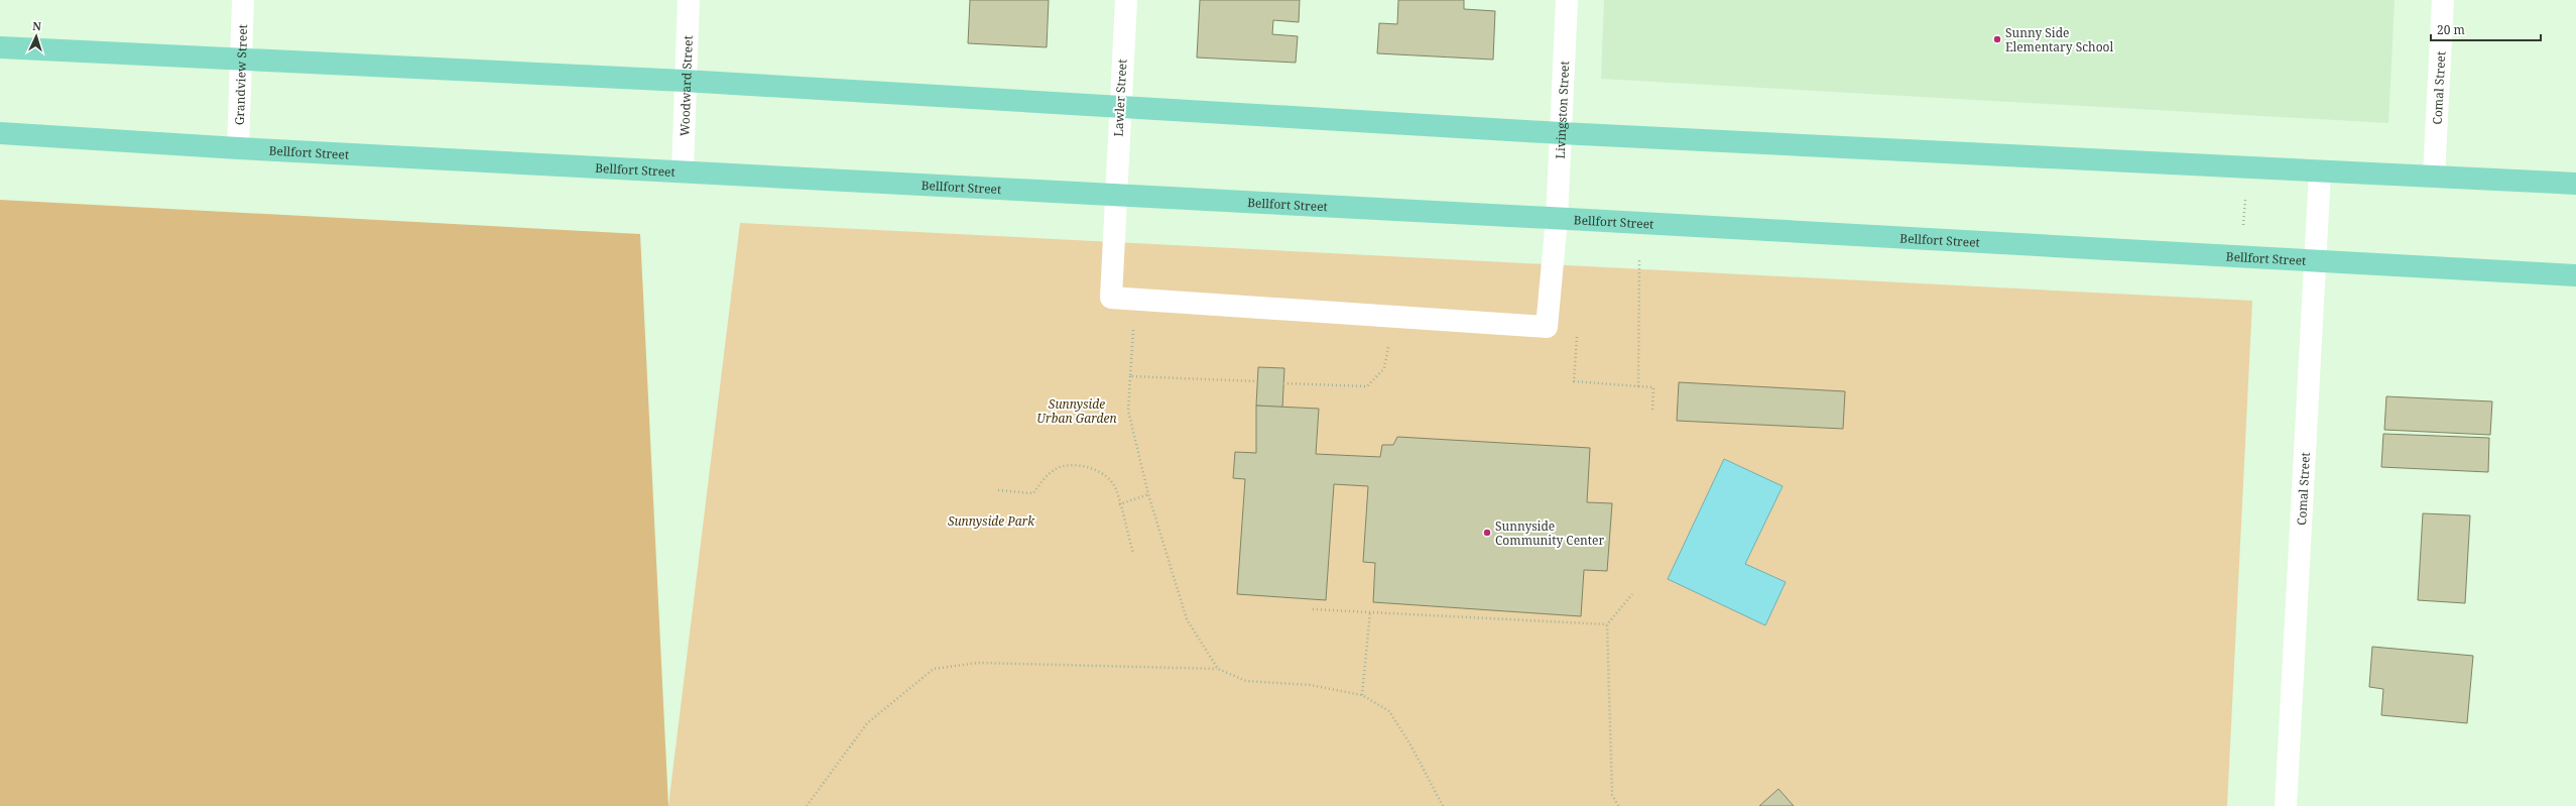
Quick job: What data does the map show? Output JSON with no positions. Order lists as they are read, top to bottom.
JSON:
{
  "streets": {
    "main road": ["Bellfort Street"],
    "street": [
      "Grandview Street",
      "Woodward Street",
      "Comal Street",
      "Lawler Street",
      "Livingston Street"
    ]
  },
  "crossings": [
    ["Grandview Street", "Bellfort Street"],
    ["Woodward Street", "Bellfort Street"],
    ["Comal Street", "Bellfort Street"],
    ["Lawler Street", "Bellfort Street"],
    ["Livingston Street", "Bellfort Street"]
  ],
  "parks": ["Sunnyside Urban Garden", "Sunnyside Park"],
  "places": ["Sunny Side Elementary School", "Sunnyside Community Center"],
  "scale_bar": "20 m",
  "north": "top"
}
